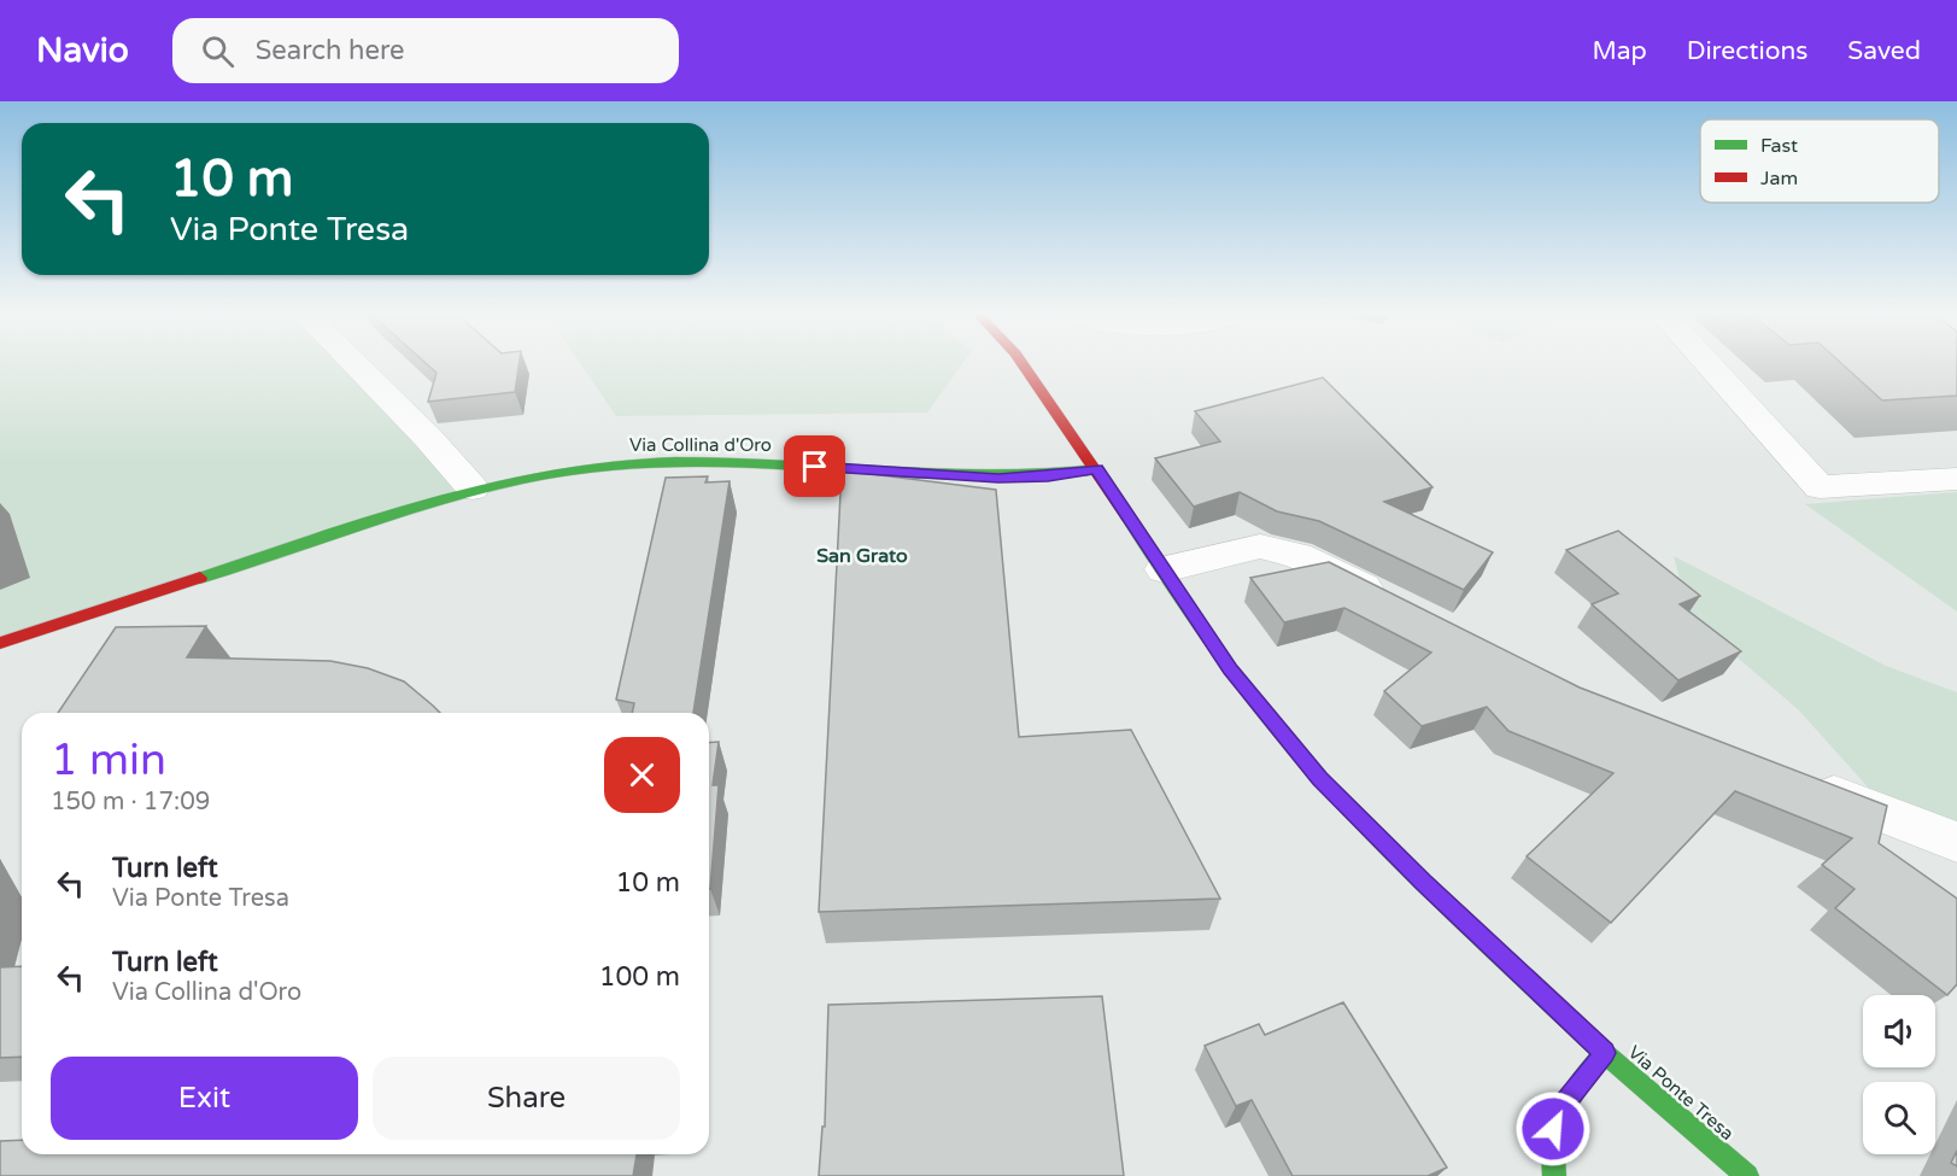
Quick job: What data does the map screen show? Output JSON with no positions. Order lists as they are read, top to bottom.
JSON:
{
  "streets": {
    "main road": ["Via Collina d'Oro", "Via Ponte Tresa"]
  },
  "crossings": [
    ["Via Collina d'Oro", "Via Ponte Tresa"]
  ],
  "districts": ["San Grato"],
  "legend": ["Fast", "Jam"],
  "page": {
    "header": "Navio",
    "search": "Search here",
    "nav": ["Map", "Directions", "Saved"],
    "turn": ["10 m", "Via Ponte Tresa"],
    "heading": ["1 min", "150 m · 17:09"],
    "list": [
      {
        "name": "Turn left",
        "note": "Via Ponte Tresa",
        "value": "10 m"
      },
      {
        "name": "Turn left",
        "note": "Via Collina d'Oro",
        "value": "100 m"
      }
    ],
    "buttons": ["Exit", "Share"]
  }
}
